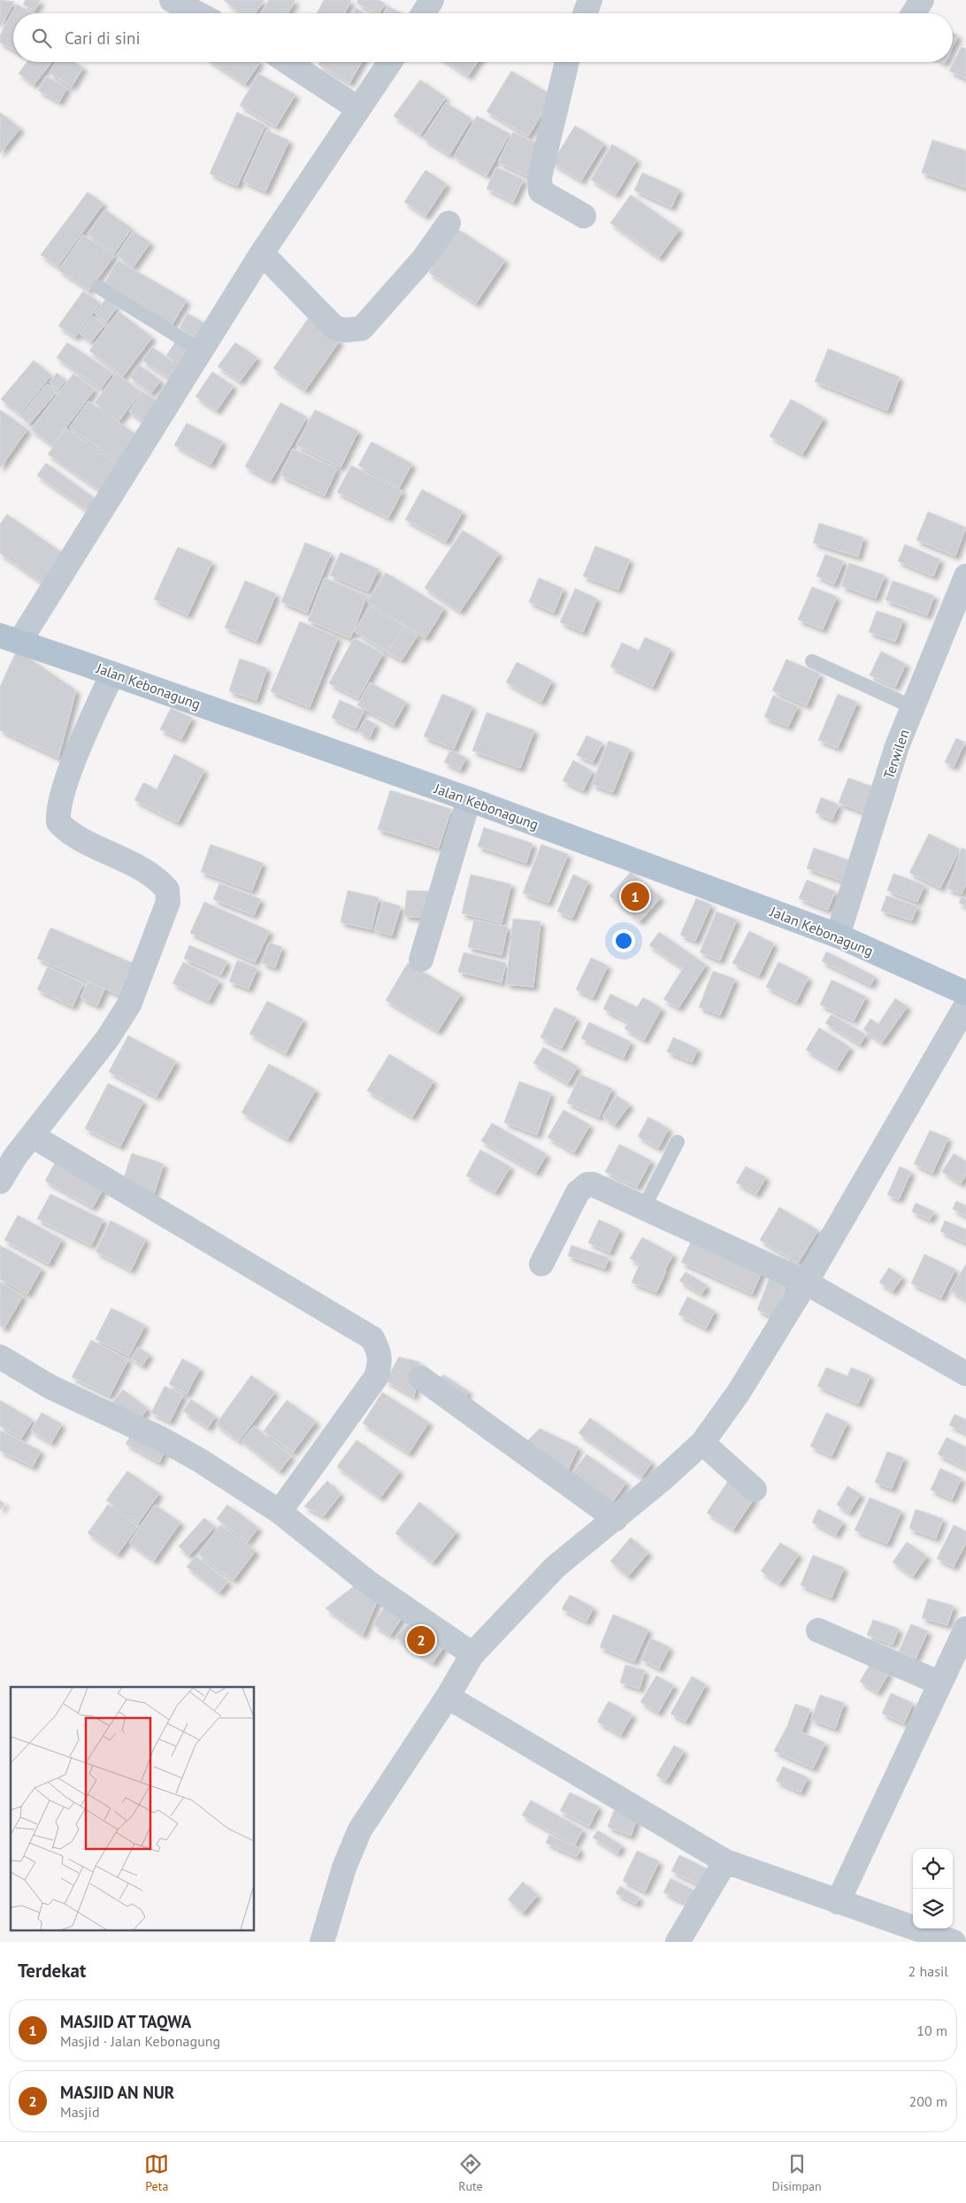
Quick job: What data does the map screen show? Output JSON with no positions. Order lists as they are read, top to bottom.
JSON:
{
  "streets": {
    "main road": ["Jalan Kebonagung"],
    "street": ["Terwilen"]
  },
  "crossings": [
    ["Jalan Kebonagung", "Terwilen"]
  ],
  "page": {
    "search": "Cari di sini",
    "pins": ["1", "2"],
    "heading": ["Terdekat", "2 hasil"],
    "list": [
      {
        "mark": "1",
        "name": "MASJID AT TAQWA",
        "note": "Masjid · Jalan Kebonagung",
        "value": "10 m"
      },
      {
        "mark": "2",
        "name": "MASJID AN NUR",
        "note": "Masjid",
        "value": "200 m"
      }
    ],
    "nav": ["Peta", "Rute", "Disimpan"]
  }
}
